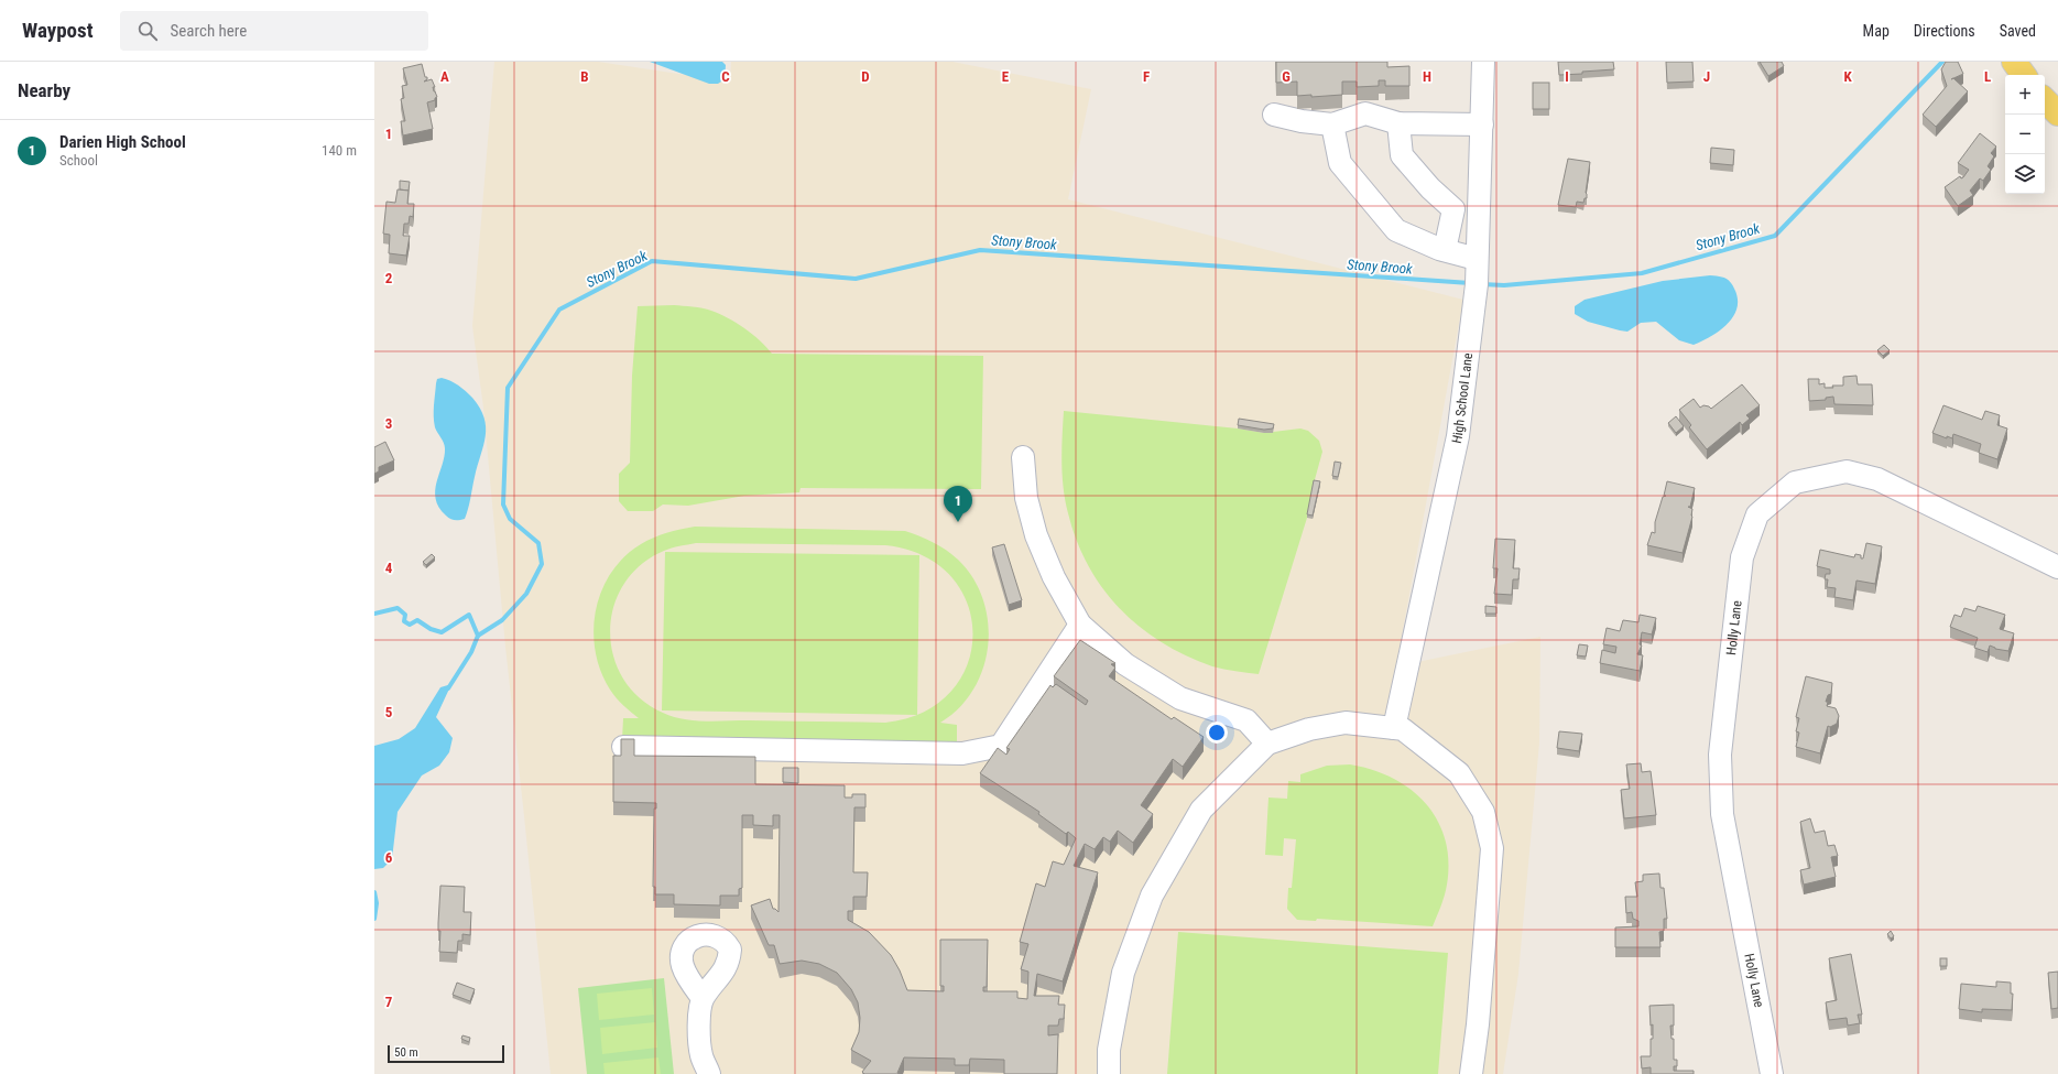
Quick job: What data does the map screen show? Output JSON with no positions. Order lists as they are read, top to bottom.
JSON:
{
  "streets": {
    "street": ["High School Lane", "Holly Lane"]
  },
  "water": ["Stony Brook"],
  "scale_bar": "50 m",
  "page": {
    "header": "Waypost",
    "search": "Search here",
    "nav": ["Map", "Directions", "Saved"],
    "heading": "Nearby",
    "map_buttons": ["+", "−"],
    "list": [
      {
        "mark": "1",
        "name": "Darien High School",
        "note": "School",
        "value": "140 m"
      }
    ],
    "pins": "1",
    "scale": "50 m"
  },
  "grid": {
    "columns": [
      "A",
      "B",
      "C",
      "D",
      "E",
      "F",
      "G",
      "H",
      "I",
      "J",
      "K",
      "L"
    ],
    "rows": [
      "1",
      "2",
      "3",
      "4",
      "5",
      "6",
      "7"
    ]
  }
}
